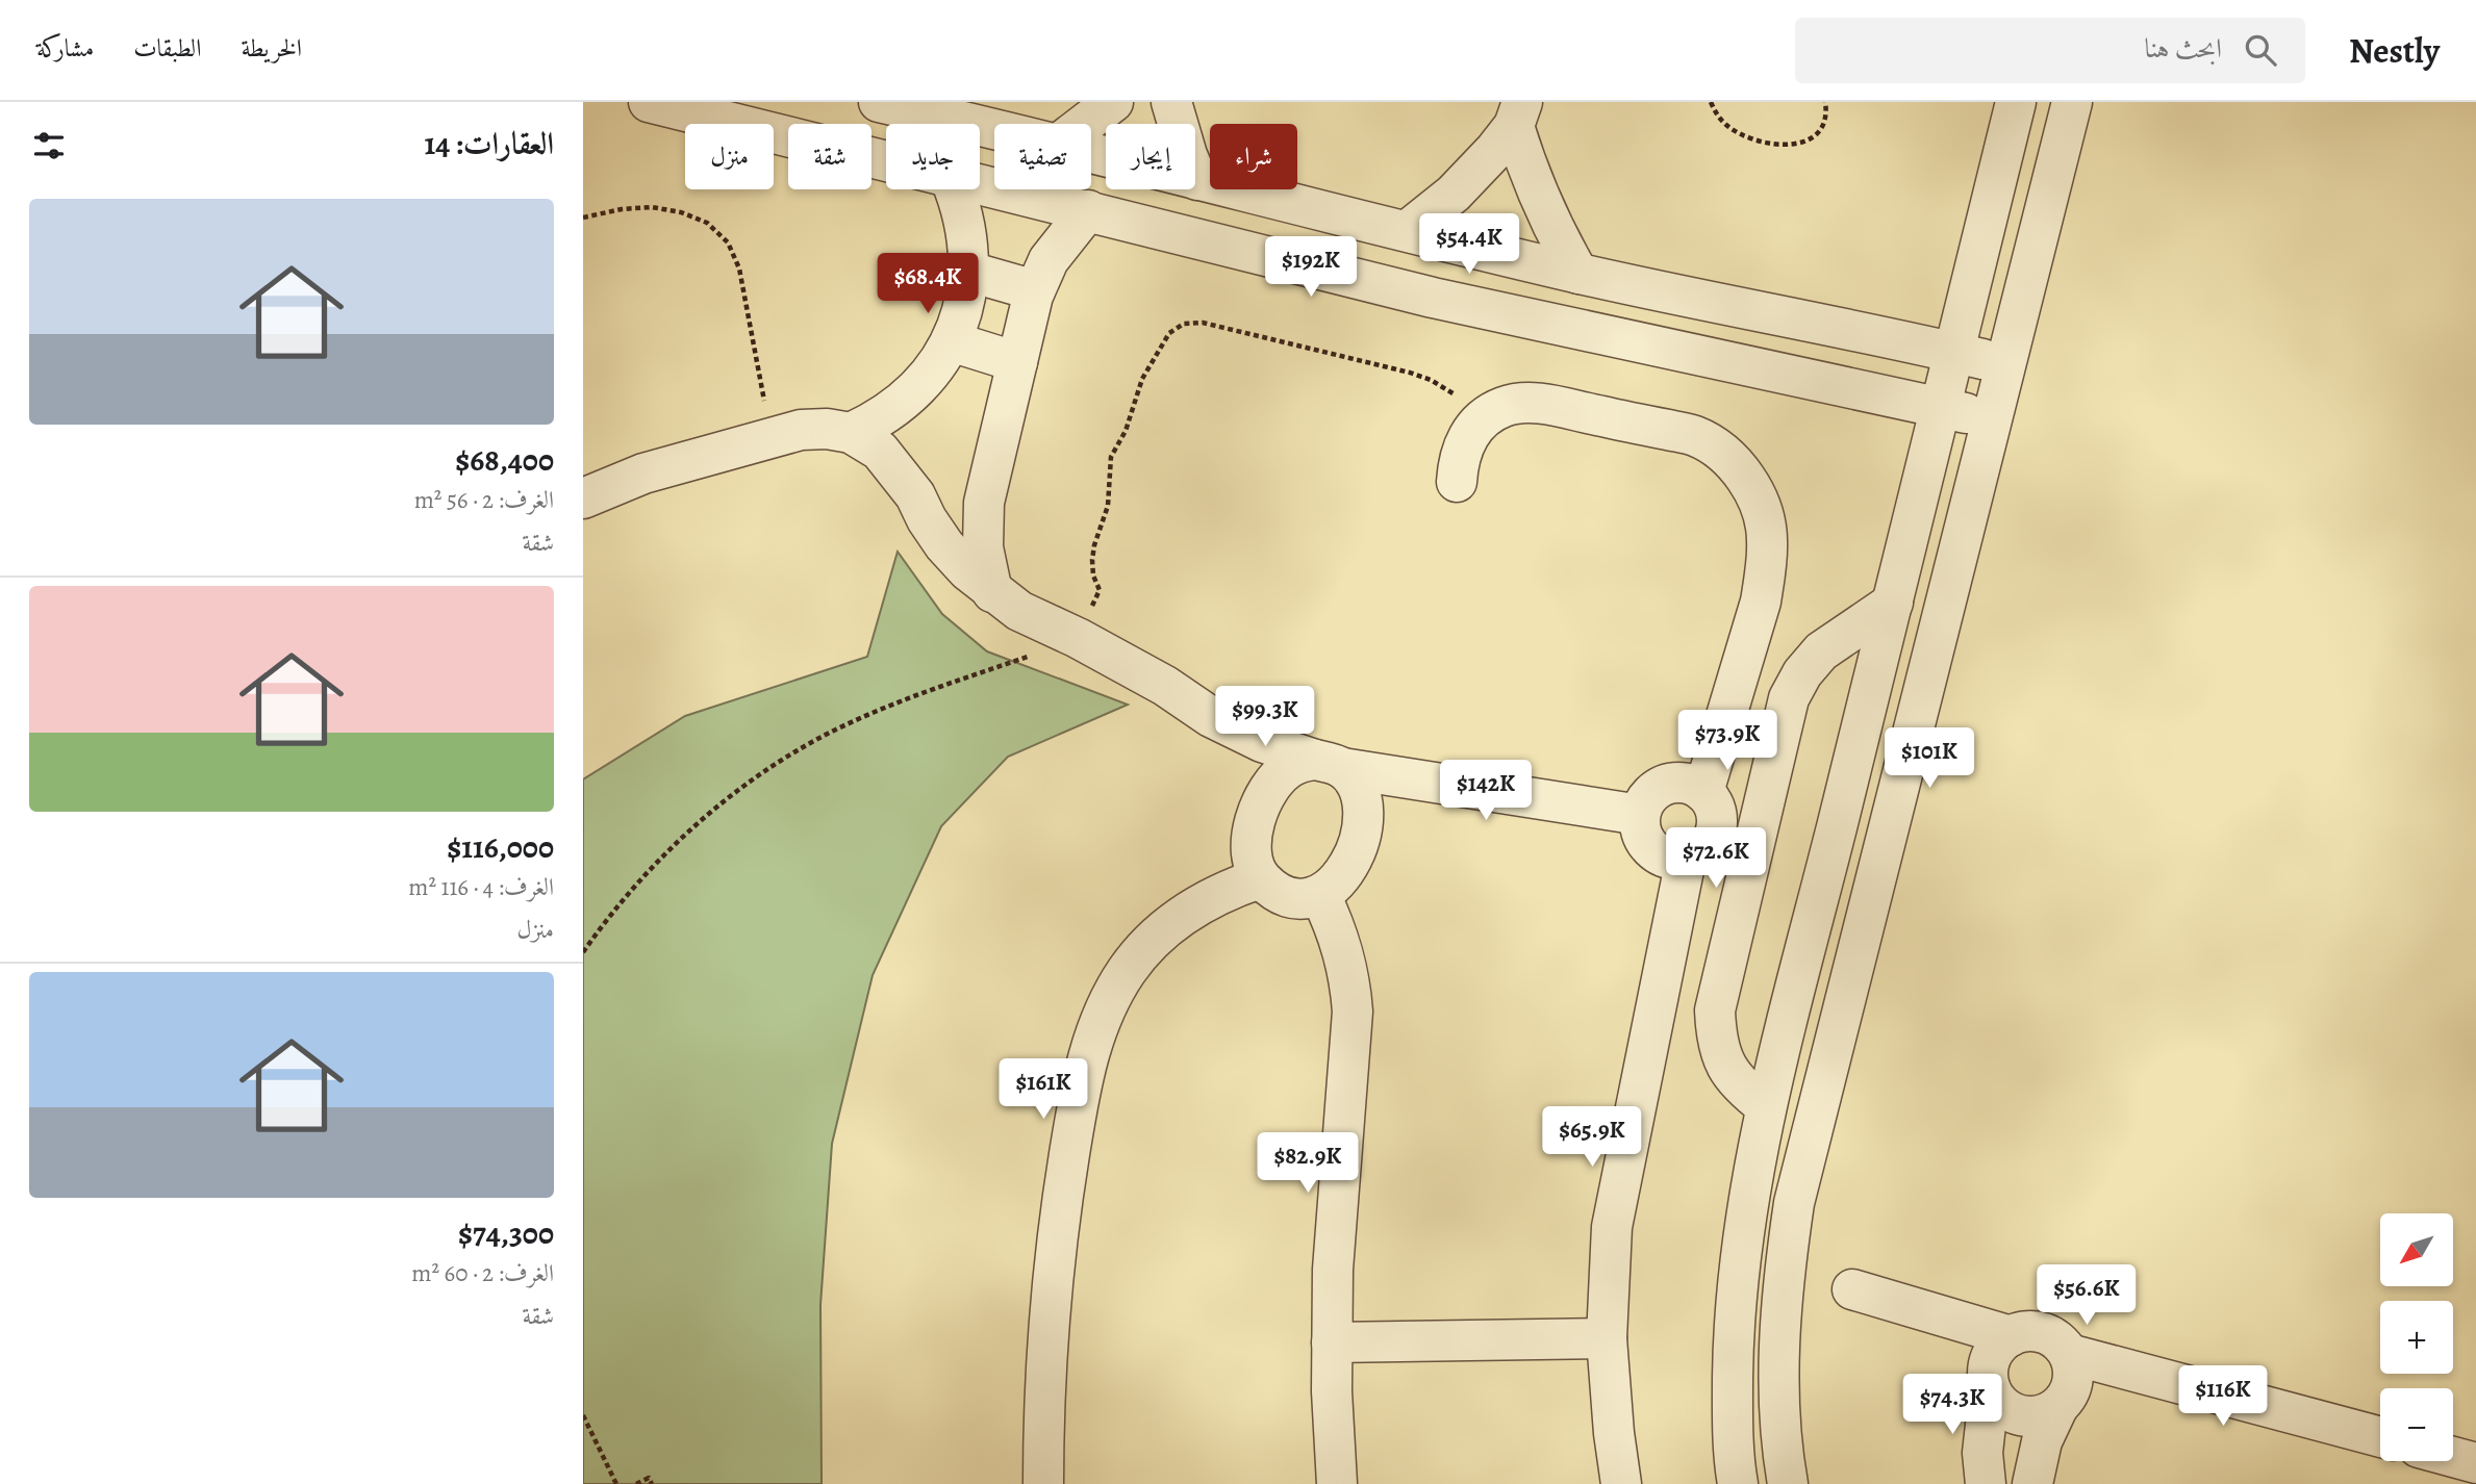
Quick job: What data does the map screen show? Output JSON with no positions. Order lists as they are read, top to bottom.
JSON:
{
  "north": "bottom left",
  "page": {
    "header": "Nestly",
    "search": "ابحث هنا",
    "nav": ["الخريطة", "الطبقات", "مشاركة"],
    "heading": "العقارات: 14",
    "chip": [
      "شراء",
      "إيجار",
      "تصفية",
      "جديد",
      "شقة",
      "منزل"
    ],
    "list": [
      {
        "name": "$68,400",
        "note": "الغرف: 2 · 56 m² · شقة"
      },
      {
        "name": "$116,000",
        "note": "الغرف: 4 · 116 m² · منزل"
      },
      {
        "name": "$74,300",
        "note": "الغرف: 2 · 60 m² · شقة"
      }
    ],
    "price": [
      "$54.4K",
      "$192K",
      "$68.4K",
      "$99.3K",
      "$73.9K",
      "$101K",
      "$142K",
      "$72.6K",
      "$161K",
      "$65.9K",
      "$82.9K",
      "$56.6K",
      "$116K",
      "$74.3K"
    ],
    "map_buttons": ["+", "−"]
  }
}
